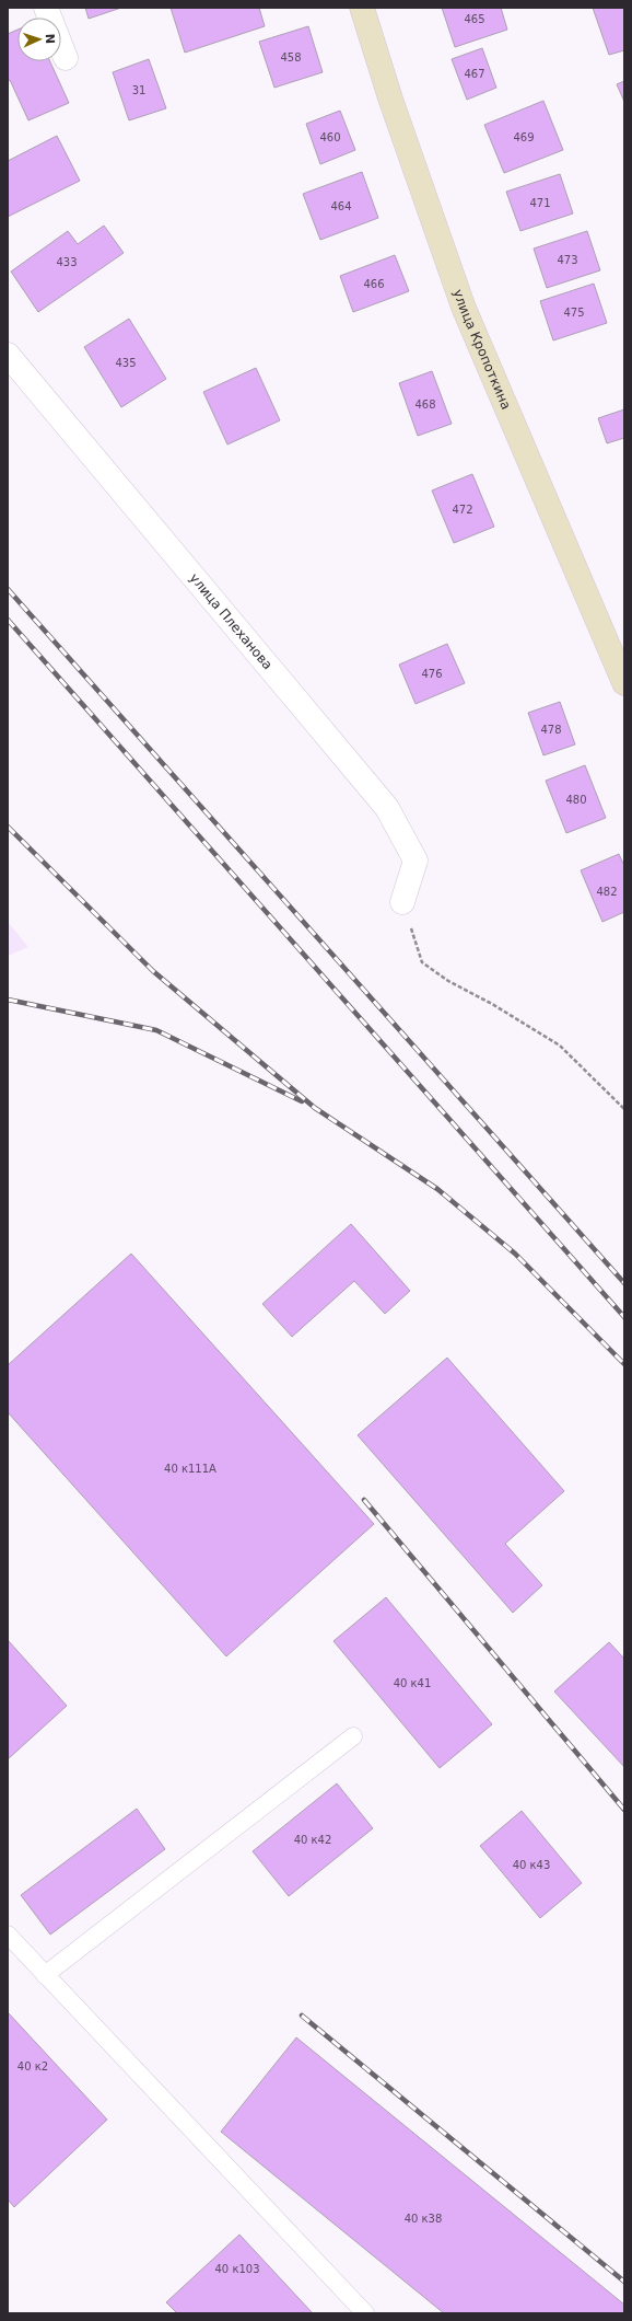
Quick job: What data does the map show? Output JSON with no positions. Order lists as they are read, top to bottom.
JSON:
{
  "streets": {
    "main road": ["улица Кропоткина"],
    "street": ["улица Плеханова"]
  },
  "house_numbers": [
    "465",
    "458",
    "467",
    "31",
    "460",
    "469",
    "471",
    "464",
    "473",
    "433",
    "466",
    "475",
    "435",
    "468",
    "472",
    "476",
    "478",
    "480",
    "482",
    "40 к111А",
    "40 к41",
    "40 к42",
    "40 к43",
    "40 к2",
    "40 к38",
    "40 к103"
  ],
  "north": "right"
}
